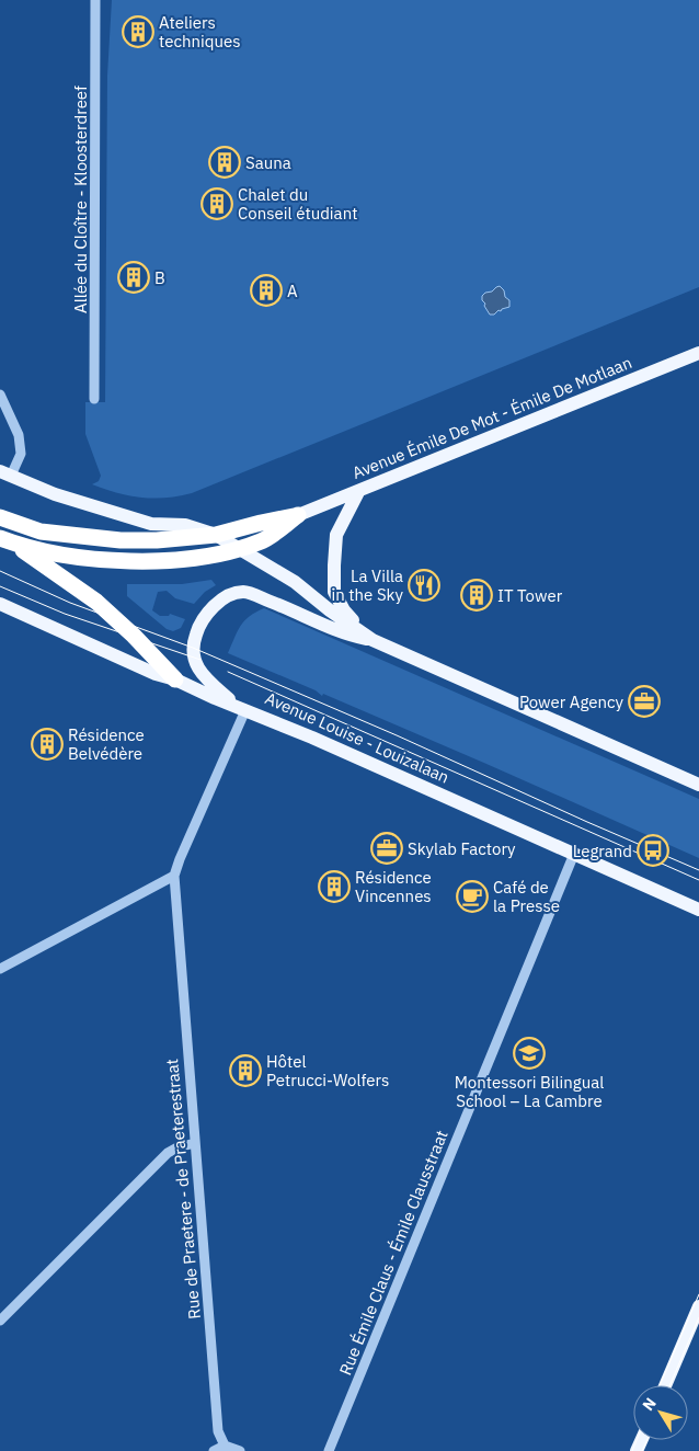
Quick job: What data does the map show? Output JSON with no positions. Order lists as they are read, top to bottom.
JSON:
{
  "streets": {
    "main road": ["Avenue Émile De Mot - Émile De Motlaan", "Avenue Louise - Louizalaan"],
    "street": ["Allée du Cloître - Kloosterdreef", "Rue de Praetere - de Praeterestraat", "Rue Émile Claus - Émile Clausstraat"]
  },
  "crossings": [
    ["Avenue Louise - Louizalaan", "Rue Émile Claus - Émile Clausstraat"]
  ],
  "places": {
    "building": [
      "Ateliers techniques",
      "Sauna",
      "Chalet du Conseil étudiant",
      "B",
      "A",
      "IT Tower",
      "Résidence Belvédère",
      "Résidence Vincennes",
      "Hôtel Petrucci-Wolfers"
    ],
    "restaurant": ["La Villa in the Sky"],
    "office": ["Power Agency", "Skylab Factory"],
    "bus stop": ["Legrand"],
    "cafe": ["Café de la Presse"],
    "school or university": ["Montessori Bilingual School – La Cambre"]
  },
  "north": "top left"
}
